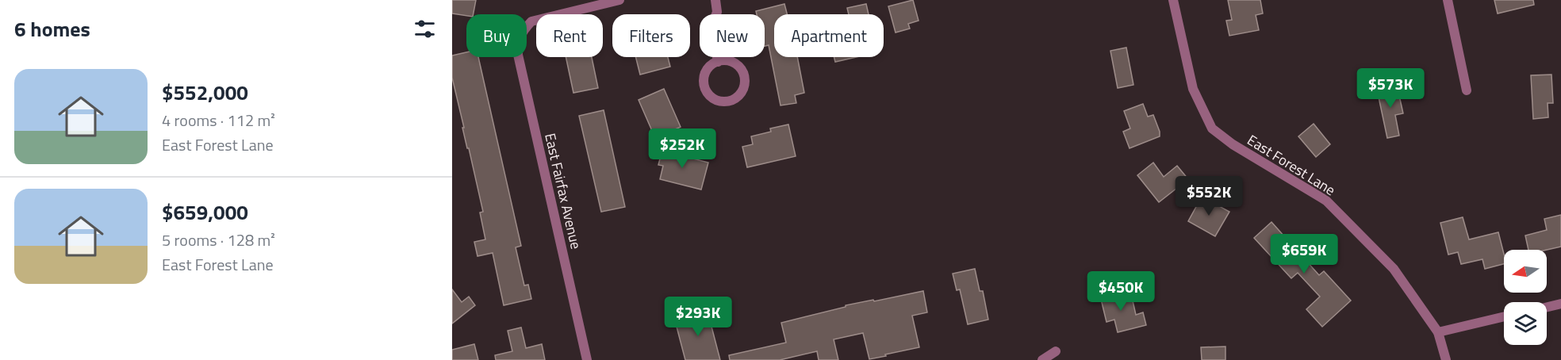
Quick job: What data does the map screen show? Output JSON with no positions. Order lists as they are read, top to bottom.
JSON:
{
  "streets": {
    "street": ["East Forest Lane", "East Fairfax Avenue"]
  },
  "north": "left",
  "page": {
    "heading": "6 homes",
    "chip": [
      "Buy",
      "Rent",
      "Filters",
      "New",
      "Apartment"
    ],
    "list": [
      {
        "name": "$552,000",
        "note": "4 rooms · 112 m² · East Forest Lane"
      },
      {
        "name": "$659,000",
        "note": "5 rooms · 128 m² · East Forest Lane"
      }
    ],
    "price": [
      "$573K",
      "$252K",
      "$552K",
      "$659K",
      "$450K",
      "$293K"
    ]
  }
}
